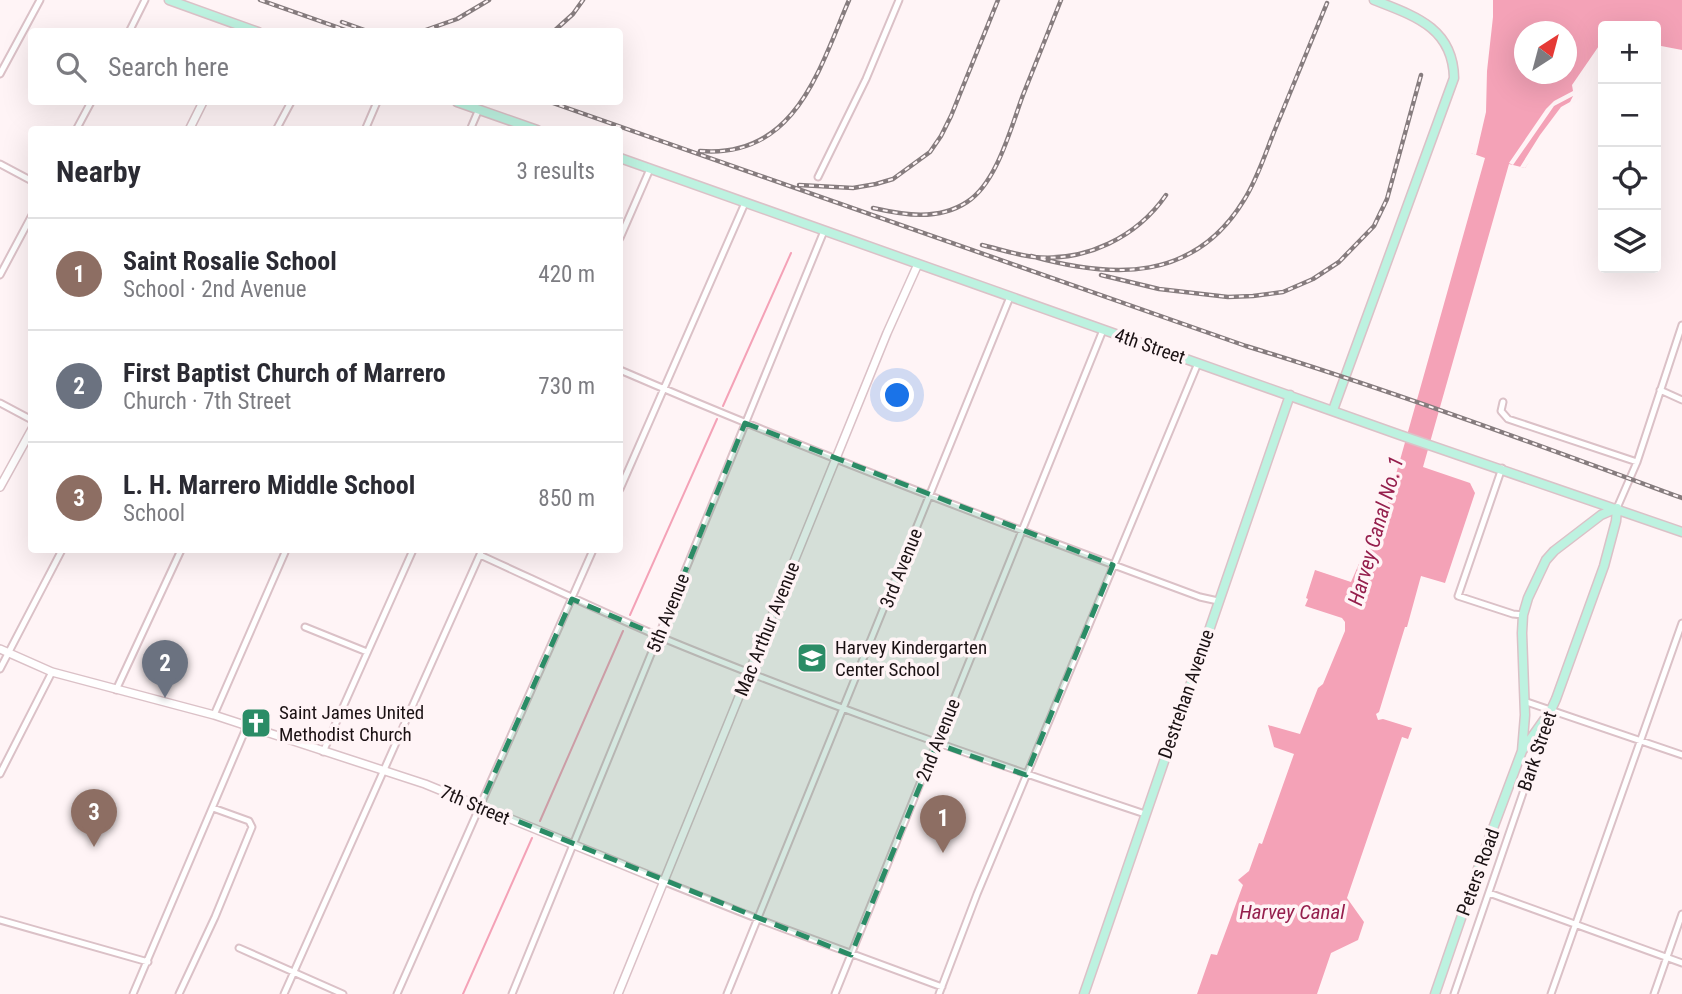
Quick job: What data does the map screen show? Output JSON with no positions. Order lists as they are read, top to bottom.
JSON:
{
  "streets": {
    "main road": [
      "4th Street",
      "Destrehan Avenue",
      "Bark Street",
      "Peters Road"
    ],
    "street": [
      "3rd Avenue",
      "5th Avenue",
      "Mac Arthur Avenue",
      "2nd Avenue",
      "7th Street"
    ]
  },
  "crossings": [
    ["4th Street", "3rd Avenue"],
    ["4th Street", "5th Avenue"],
    ["4th Street", "Mac Arthur Avenue"],
    ["4th Street", "Destrehan Avenue"],
    ["4th Street", "2nd Avenue"],
    ["4th Street", "Bark Street"],
    ["4th Street", "Peters Road"],
    ["3rd Avenue", "7th Street"],
    ["5th Avenue", "7th Street"],
    ["Mac Arthur Avenue", "7th Street"],
    ["2nd Avenue", "7th Street"],
    ["Bark Street", "Peters Road"]
  ],
  "water": ["Harvey Canal No. 1", "Harvey Canal"],
  "places": {
    "school or university": ["Harvey Kindergarten Center School"],
    "church": ["Saint James United Methodist Church"]
  },
  "north": "top right",
  "page": {
    "map_buttons": ["+", "−"],
    "search": "Search here",
    "heading": ["Nearby", "3 results"],
    "list": [
      {
        "mark": "1",
        "name": "Saint Rosalie School",
        "note": "School · 2nd Avenue",
        "value": "420 m"
      },
      {
        "mark": "2",
        "name": "First Baptist Church of Marrero",
        "note": "Church · 7th Street",
        "value": "730 m"
      },
      {
        "mark": "3",
        "name": "L. H. Marrero Middle School",
        "note": "School",
        "value": "850 m"
      }
    ],
    "pins": ["2", "3", "1"]
  }
}
